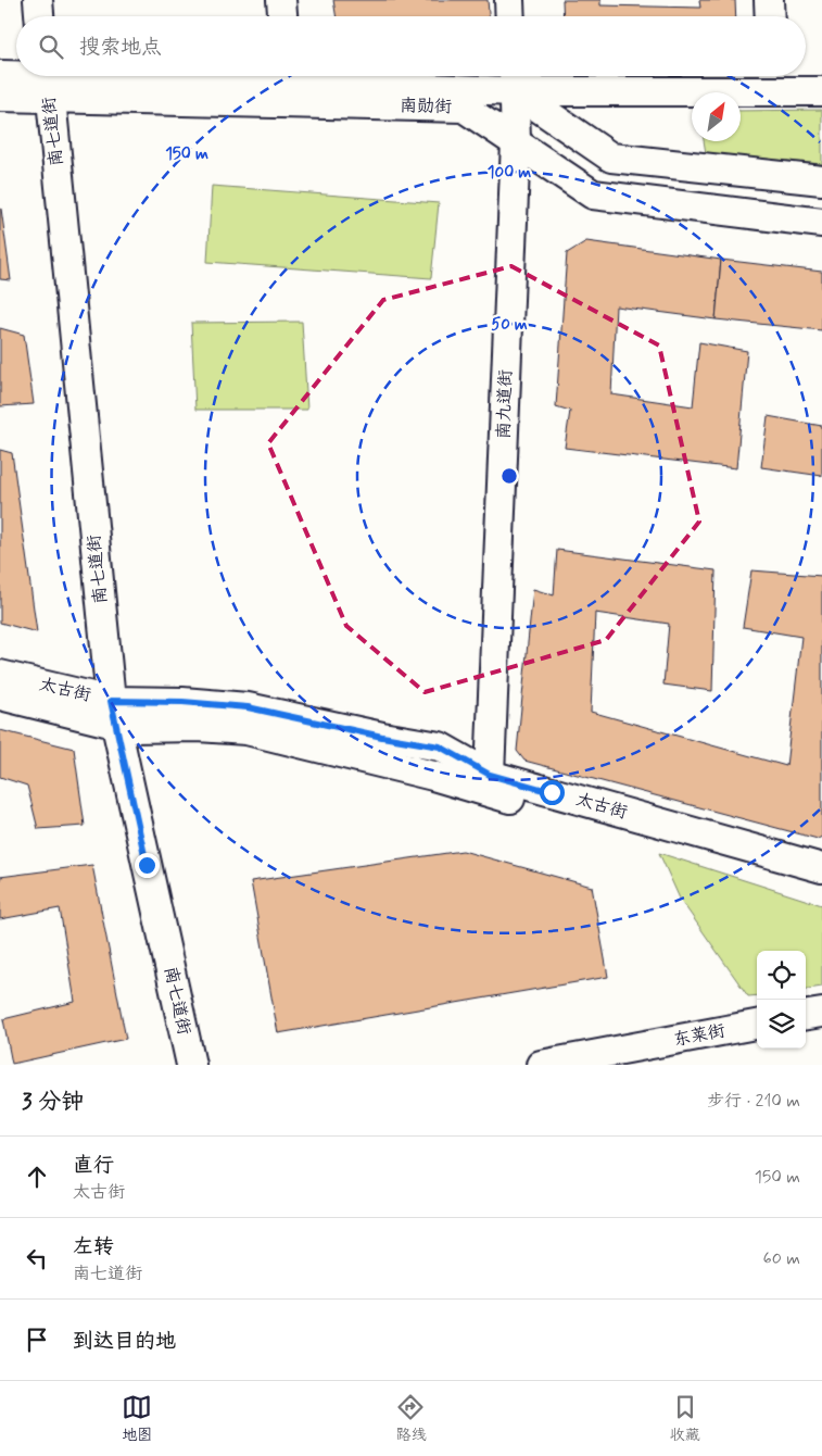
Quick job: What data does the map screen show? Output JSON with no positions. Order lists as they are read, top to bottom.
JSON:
{
  "streets": {
    "main road": [
      "南勋街",
      "南七道街",
      "南九道街",
      "太古街",
      "东莱街"
    ]
  },
  "crossings": [
    ["南勋街", "南七道街"],
    ["南勋街", "南九道街"],
    ["南七道街", "太古街"],
    ["南九道街", "太古街"]
  ],
  "north": "top right",
  "page": {
    "search": "搜索地点",
    "heading": ["3 分钟", "步行 · 210 m"],
    "list": [
      ["直行", "太古街", "150 m"],
      ["左转", "南七道街", "60 m"],
      "到达目的地"
    ],
    "nav": ["地图", "路线", "收藏"]
  },
  "rings": ["150 m", "100 m", "50 m"]
}
